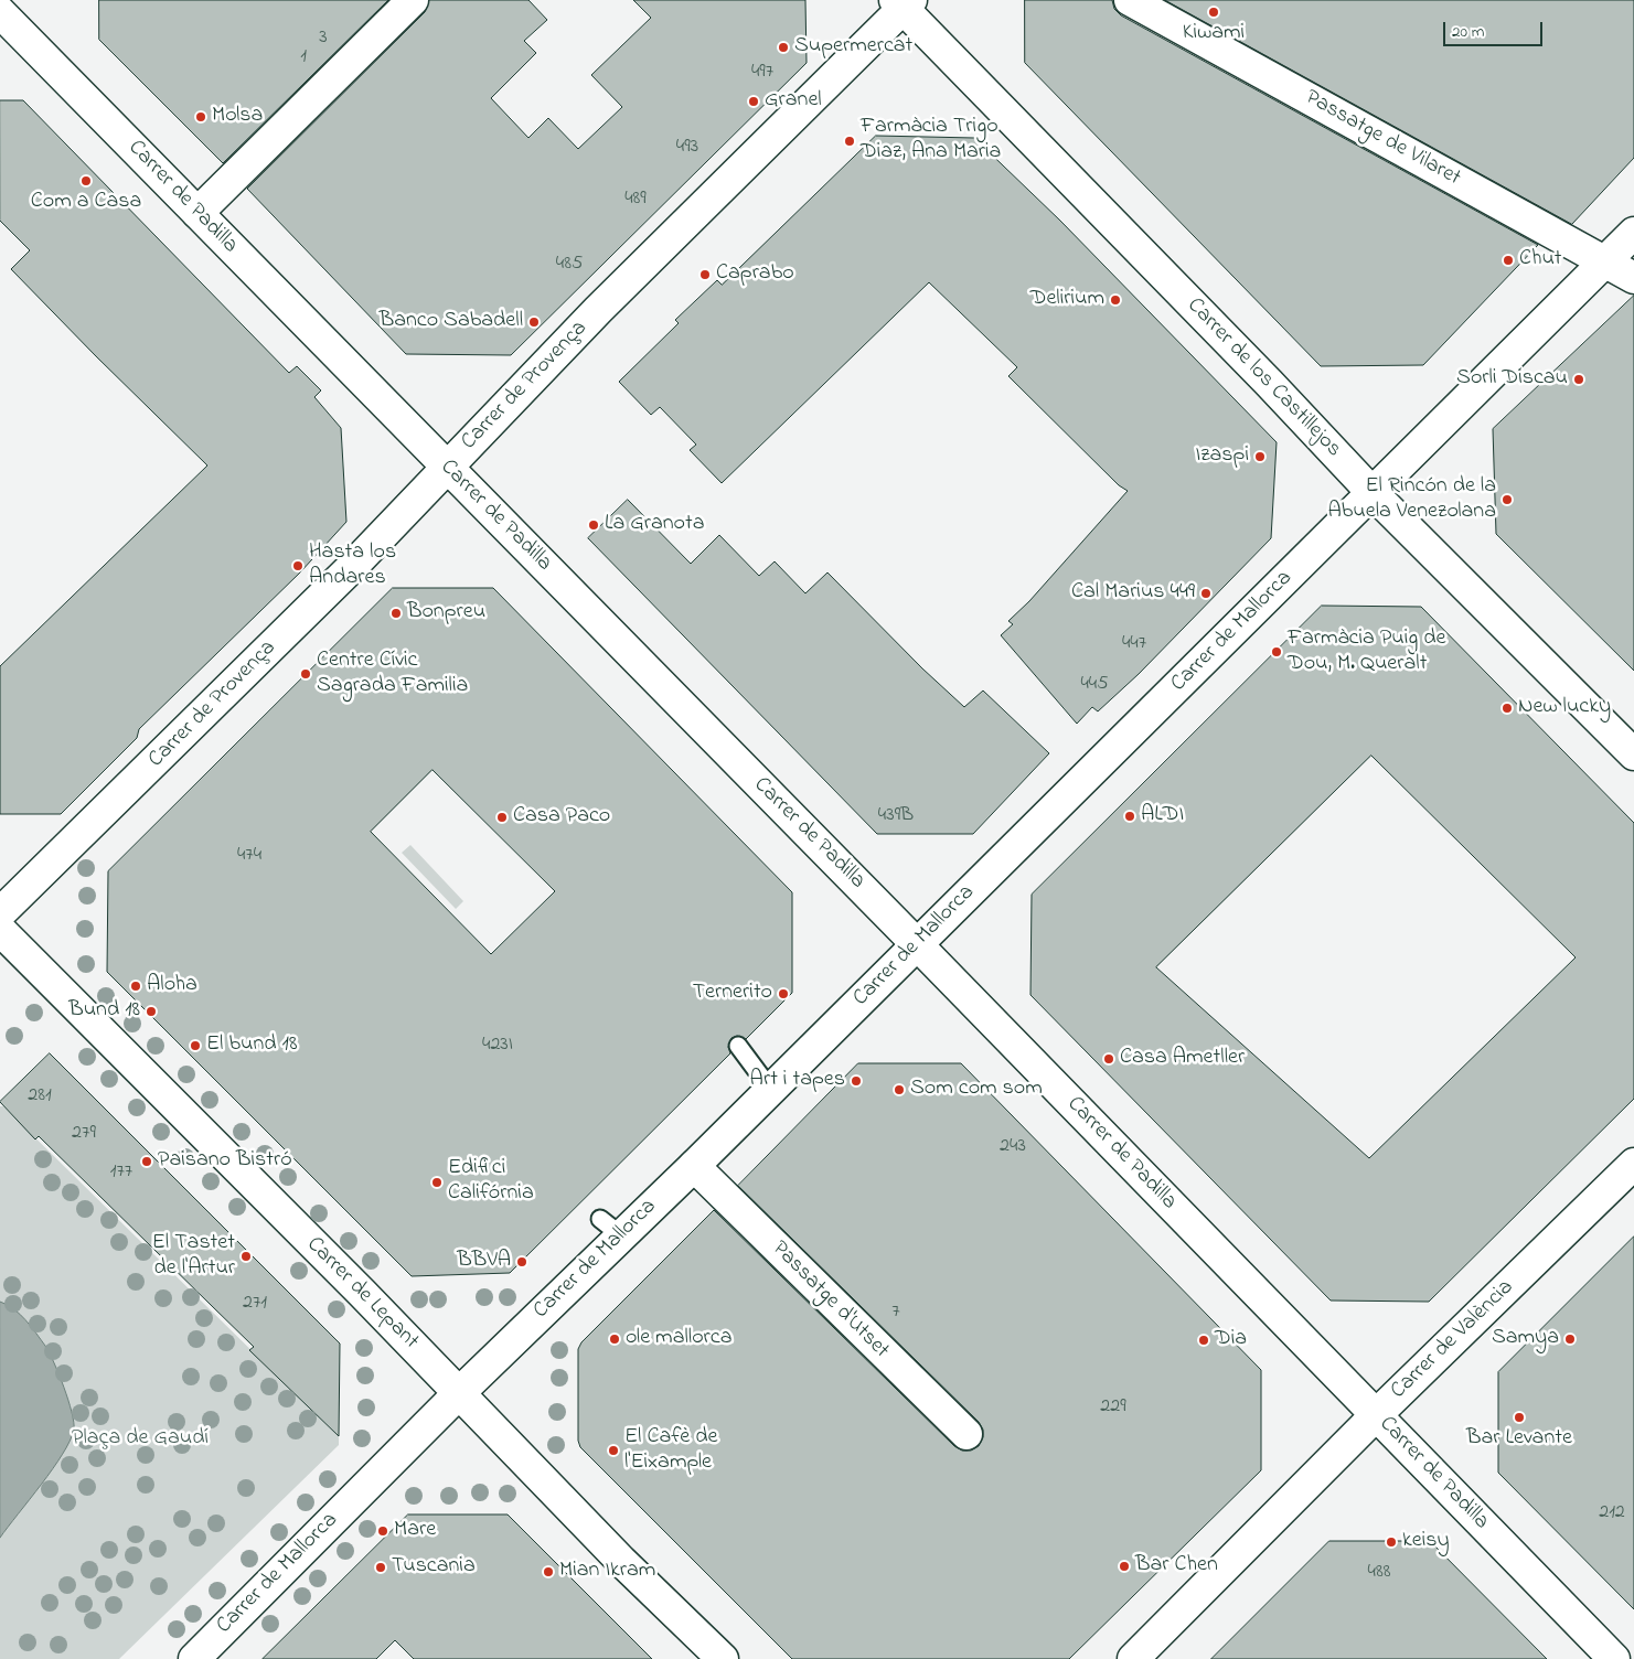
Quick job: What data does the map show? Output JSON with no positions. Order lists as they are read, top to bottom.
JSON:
{
  "streets": {
    "main road": [
      "Passatge de Vilaret",
      "Carrer de Padilla",
      "Carrer de los Castillejos",
      "Carrer de Provença",
      "Carrer de Mallorca",
      "Carrer de Lepant",
      "Passatge d'Utset",
      "Carrer de València"
    ]
  },
  "crossings": [
    ["Passatge de Vilaret", "Carrer de Mallorca"],
    ["Carrer de Padilla", "Carrer de Provença"],
    ["Carrer de Padilla", "Carrer de Mallorca"],
    ["Carrer de Padilla", "Carrer de València"],
    ["Carrer de los Castillejos", "Carrer de Provença"],
    ["Carrer de los Castillejos", "Carrer de Mallorca"],
    ["Carrer de Mallorca", "Carrer de Lepant"],
    ["Carrer de Mallorca", "Passatge d'Utset"]
  ],
  "parks": ["Plaça de Gaudí"],
  "places": [
    "Kiwami",
    "Supermercat",
    "Granel",
    "Molsa",
    "Farmàcia Trigo Diaz, Ana Maria",
    "Com a Casa",
    "Chut",
    "Caprabo",
    "Delirium",
    "Banco Sabadell",
    "Sorli Discau",
    "Izaspi",
    "El Rincón de la Abuela Venezolana",
    "La Granota",
    "Hasta los Andares",
    "Cal Marius 449",
    "Bonpreu",
    "Farmàcia Puig de Dou, M. Queralt",
    "Centre Cívic Sagrada Familia",
    "New lucky",
    "ALDI",
    "Casa Paco",
    "Aloha",
    "Ternerito",
    "Bund 18",
    "El bund 18",
    "Casa Ametller",
    "Art i tapes",
    "Som com som",
    "Paisano Bistró",
    "Edifici Califórnia",
    "El Tastet de l'Artur",
    "BBVA",
    "ole mallorca",
    "Samya",
    "Dia",
    "Bar Levante",
    "El Cafè de l'Eixample",
    "Mare",
    "keisy",
    "Bar Chen",
    "Tuscania",
    "Mian Ikram"
  ],
  "house_numbers": [
    "3",
    "1",
    "497",
    "493",
    "489",
    "485",
    "447",
    "445",
    "439B",
    "474",
    "423I",
    "281",
    "279",
    "243",
    "177",
    "271",
    "7",
    "229",
    "212",
    "488"
  ],
  "scale_bar": "20 m"
}
